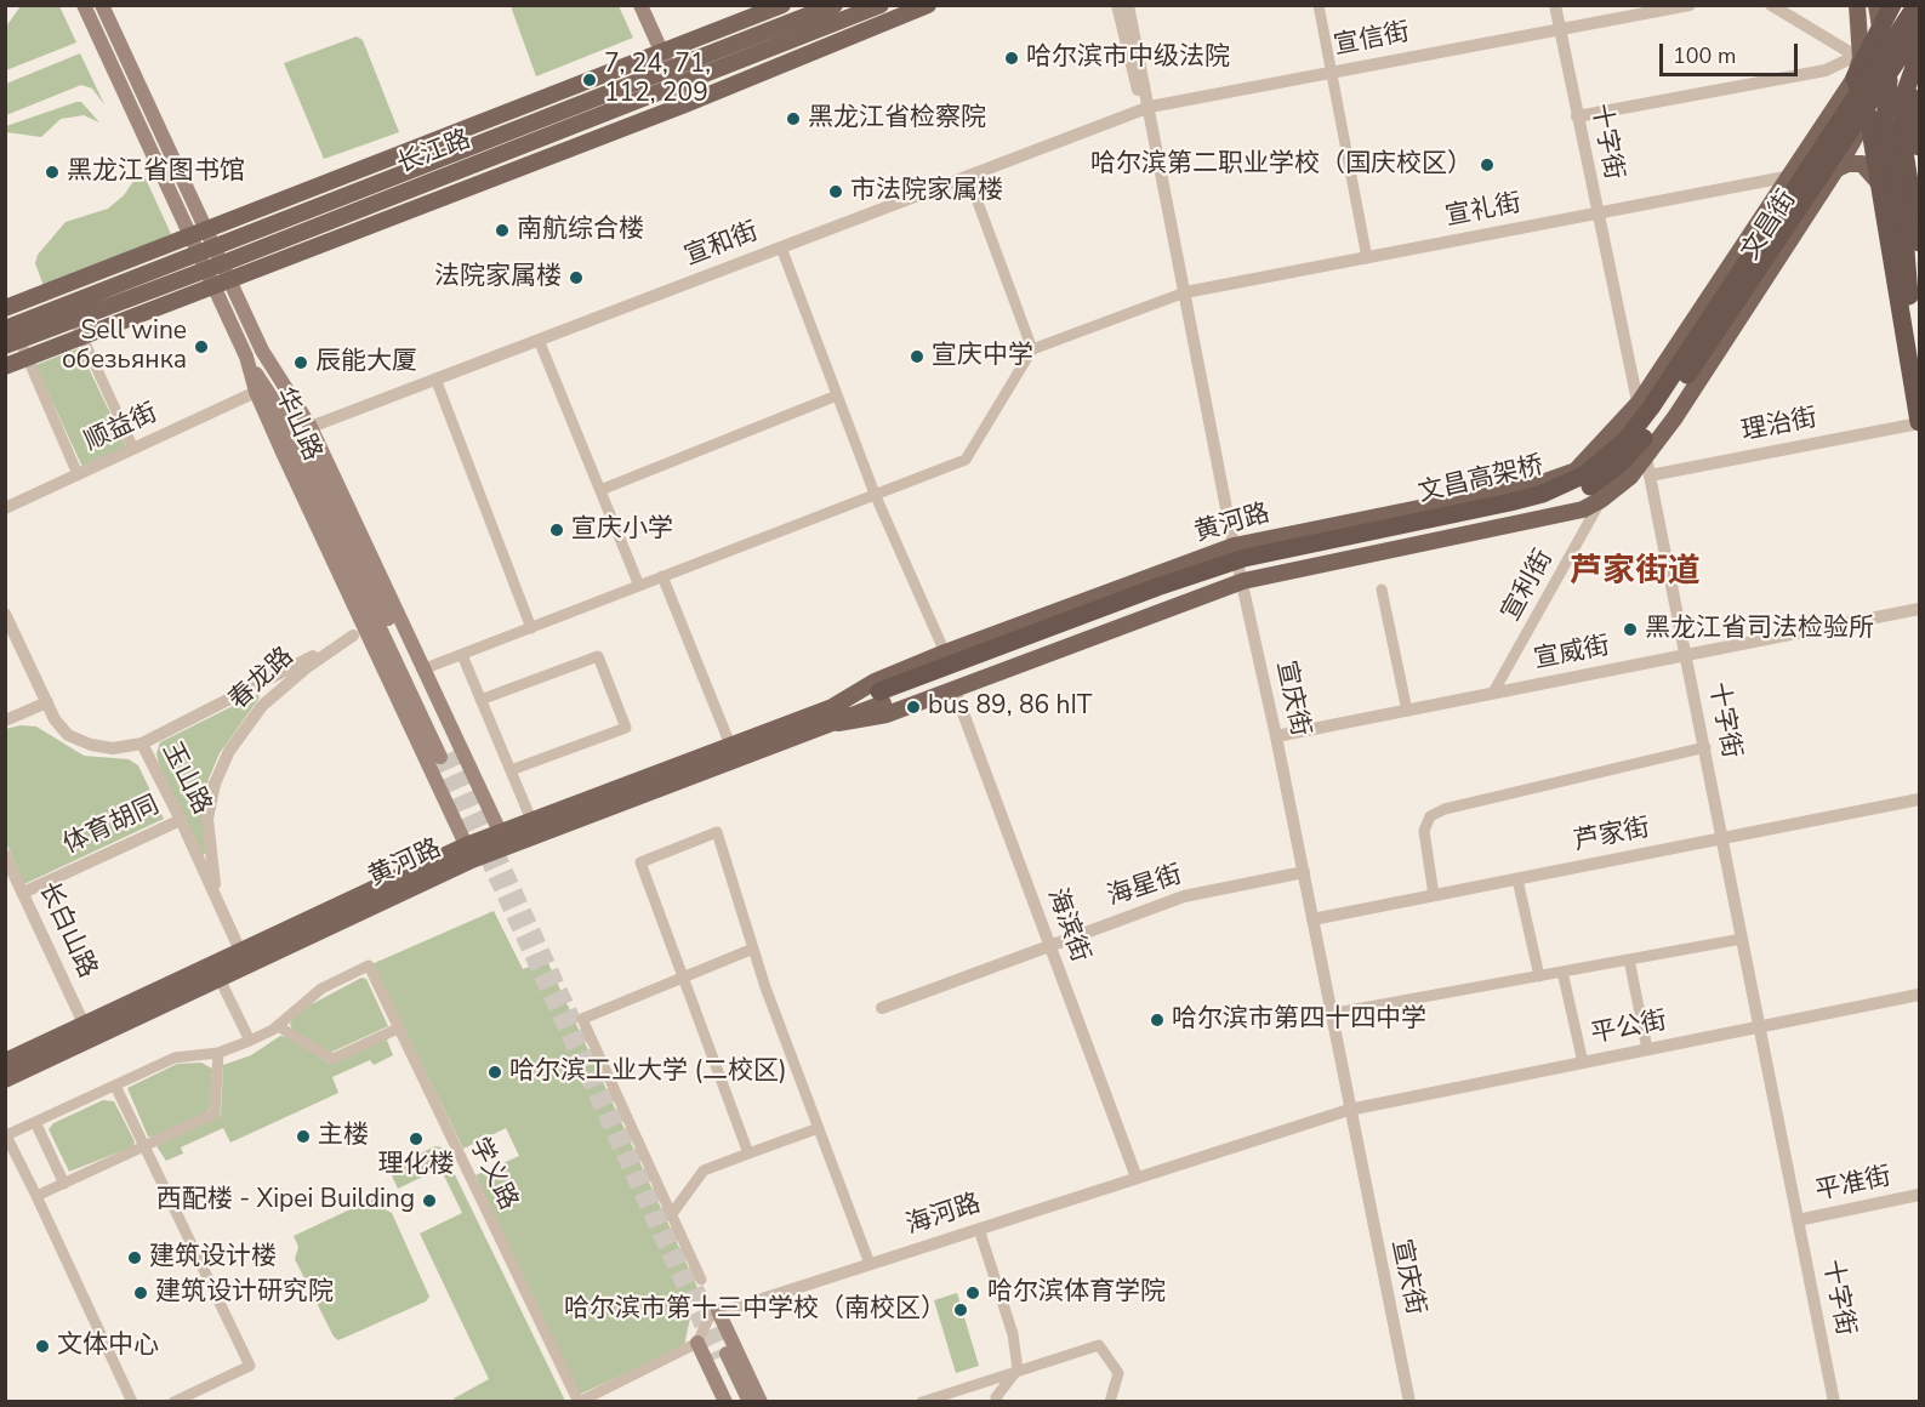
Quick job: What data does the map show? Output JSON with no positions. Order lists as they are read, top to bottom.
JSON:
{
  "streets": {
    "highway": ["文昌高架桥"],
    "main road": [
      "长江路",
      "文昌街",
      "华山路",
      "黄河路"
    ],
    "street": [
      "宣信街",
      "十字街",
      "宣礼街",
      "宣和街",
      "理治街",
      "顺益街",
      "宣利街",
      "宣威街",
      "春龙路",
      "宣庆街",
      "玉山路",
      "体育胡同",
      "芦家街",
      "海星街",
      "海滨街",
      "长白山路",
      "平公街",
      "学义路",
      "平准街",
      "海河路"
    ]
  },
  "crossings": [
    ["宣信街", "十字街"],
    ["宣信街", "宣和街"],
    ["宣信街", "宣庆街"],
    ["十字街", "宣礼街"],
    ["十字街", "文昌街"],
    ["十字街", "理治街"],
    ["十字街", "黄河路"],
    ["十字街", "宣威街"],
    ["十字街", "芦家街"],
    ["十字街", "平公街"],
    ["十字街", "平准街"],
    ["长江路", "华山路"],
    ["宣礼街", "文昌街"],
    ["宣礼街", "宣庆街"],
    ["文昌街", "黄河路"],
    ["宣和街", "华山路"],
    ["宣和街", "宣庆街"],
    ["华山路", "顺益街"],
    ["华山路", "黄河路"],
    ["华山路", "春龙路"],
    ["文昌高架桥", "黄河路"],
    ["黄河路", "宣利街"],
    ["黄河路", "宣庆街"],
    ["黄河路", "玉山路"],
    ["黄河路", "海滨街"],
    ["黄河路", "长白山路"],
    ["宣利街", "宣威街"],
    ["宣威街", "宣庆街"],
    ["春龙路", "玉山路"],
    ["宣庆街", "芦家街"],
    ["宣庆街", "海星街"],
    ["宣庆街", "平公街"],
    ["宣庆街", "海河路"],
    ["玉山路", "体育胡同"],
    ["体育胡同", "长白山路"],
    ["海星街", "海滨街"],
    ["海滨街", "海河路"],
    ["平公街", "海河路"]
  ],
  "districts": ["芦家街道"],
  "places": [
    "哈尔滨市中级法院",
    "7, 24, 71, 112, 209",
    "黑龙江省检察院",
    "哈尔滨第二职业学校（国庆校区）",
    "黑龙江省图书馆",
    "市法院家属楼",
    "南航综合楼",
    "法院家属楼",
    "Sell wine обезьянка",
    "宣庆中学",
    "辰能大厦",
    "宣庆小学",
    "黑龙江省司法检验所",
    "bus 89, 86 hIT",
    "哈尔滨市第四十四中学",
    "哈尔滨工业大学 (二校区)",
    "主楼",
    "理化楼",
    "西配楼 - Xipei Building",
    "建筑设计楼",
    "建筑设计研究院",
    "哈尔滨体育学院",
    "哈尔滨市第十三中学校（南校区）",
    "文体中心"
  ],
  "scale_bar": "100 m"
}
